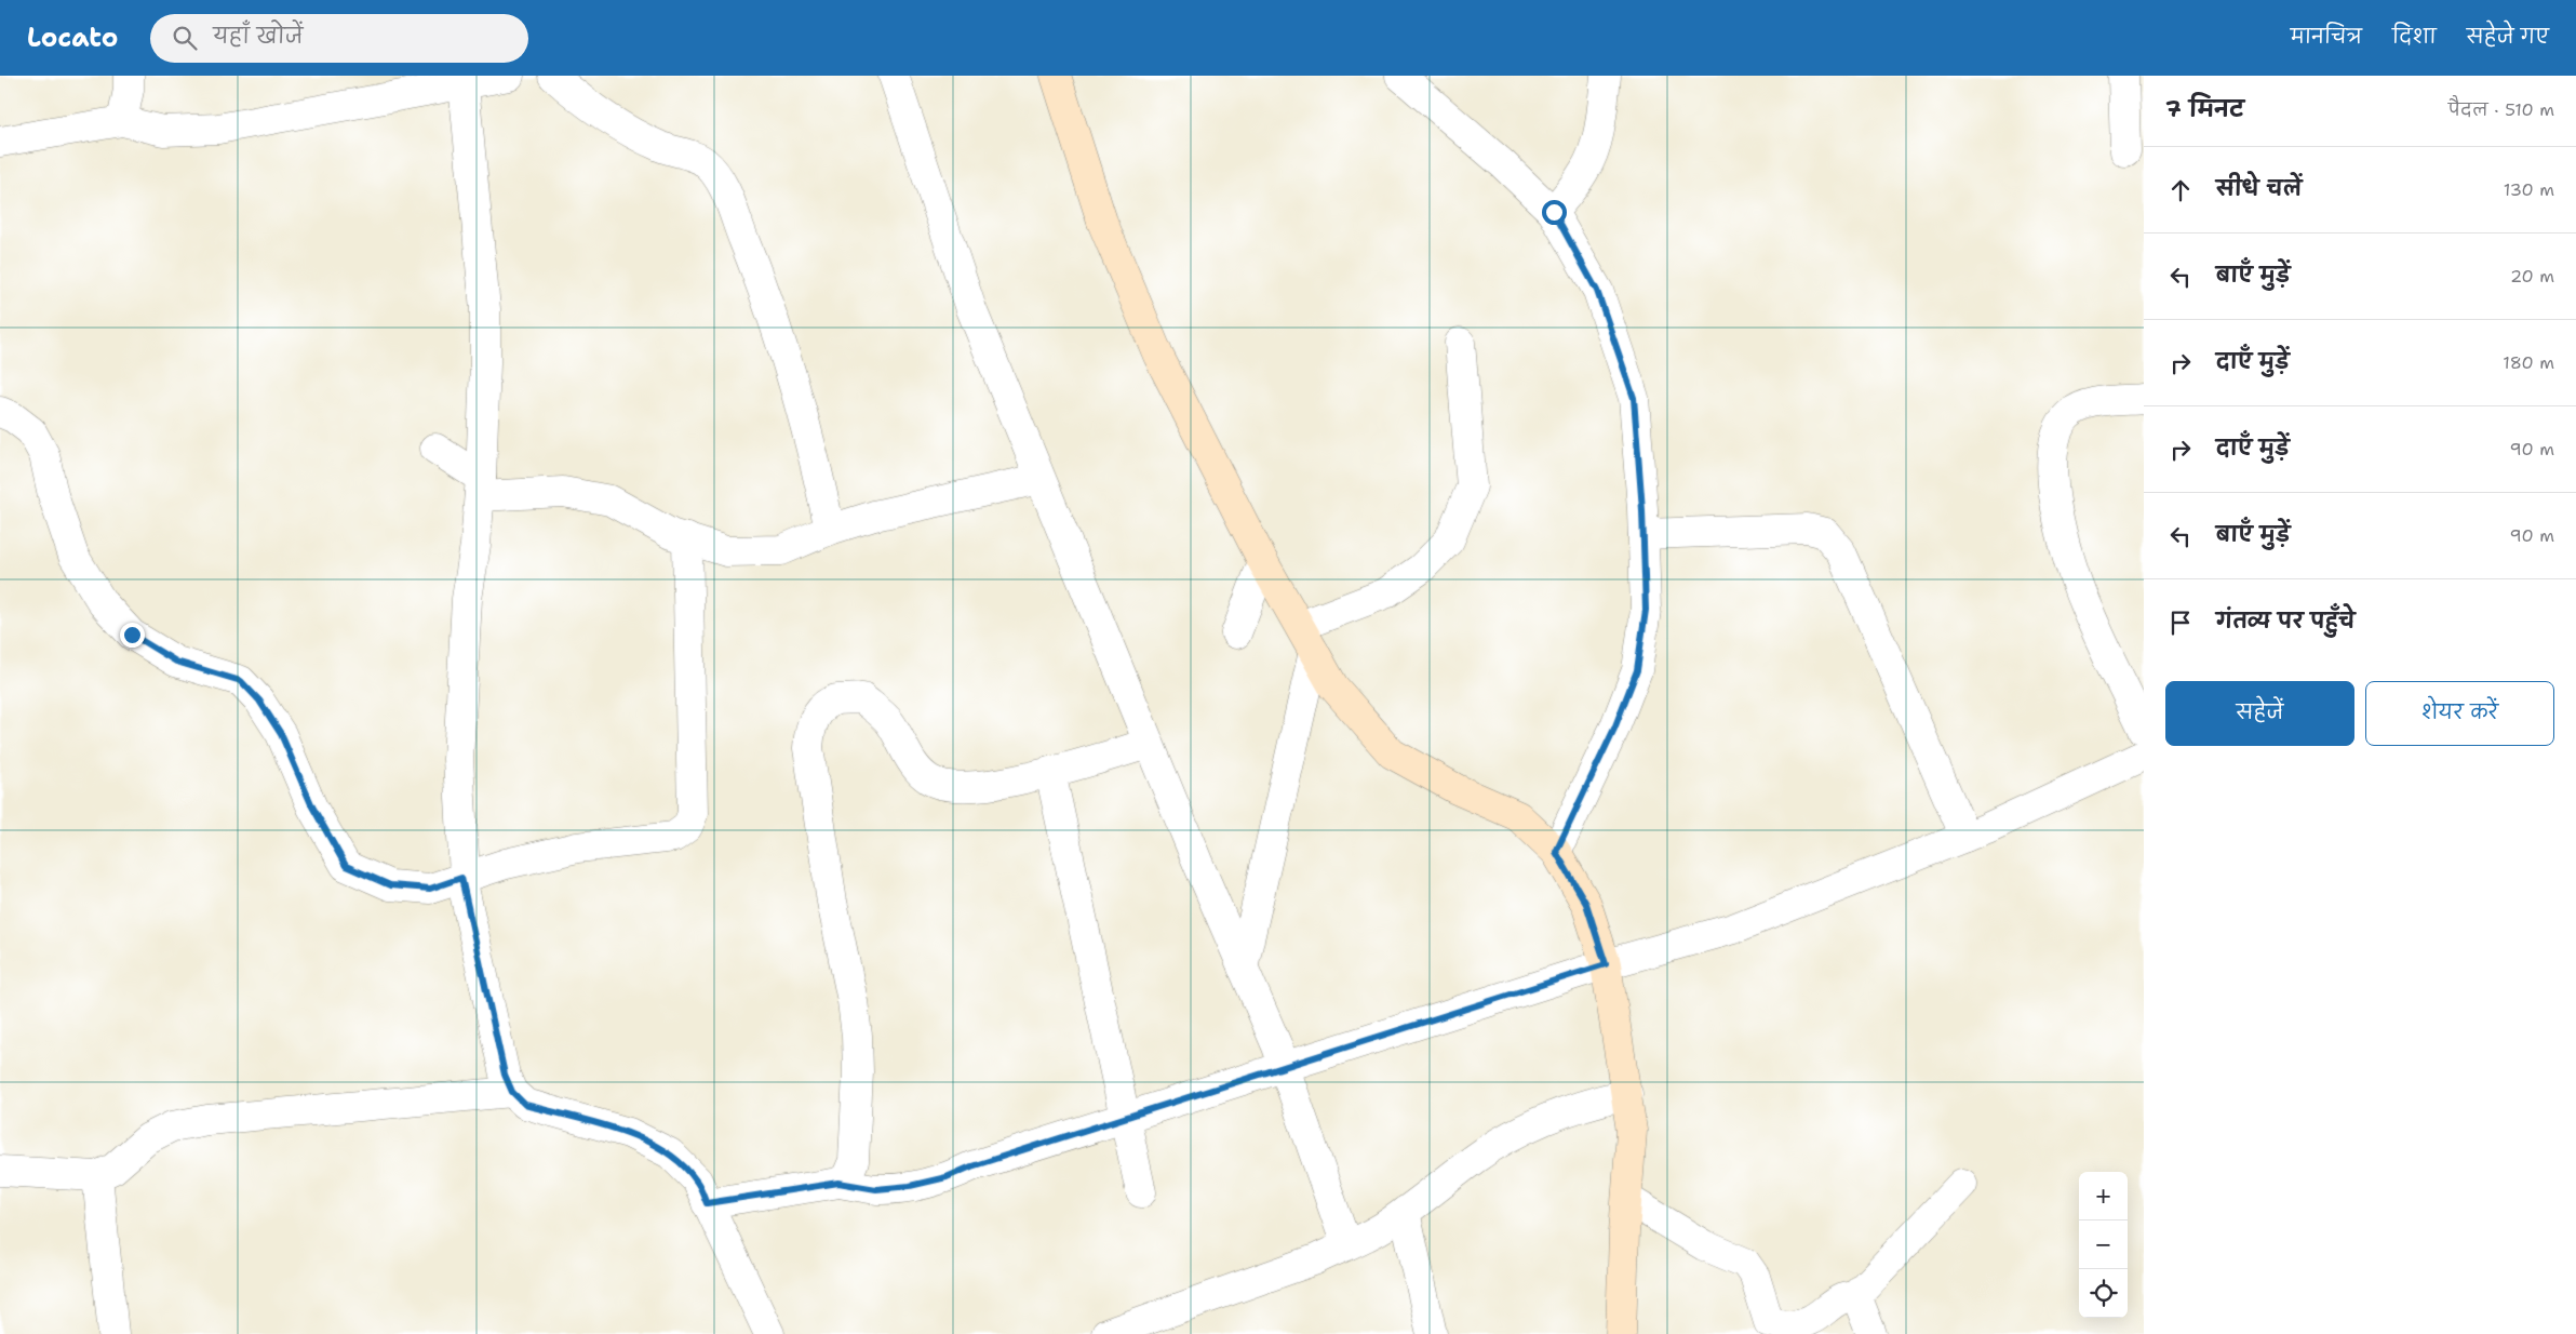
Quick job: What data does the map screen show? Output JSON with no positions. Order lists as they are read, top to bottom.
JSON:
{
  "page": {
    "header": "Locato",
    "search": "यहाँ खोजें",
    "nav": ["मानचित्र", "दिशा", "सहेजे गए"],
    "heading": ["7 मिनट", "पैदल · 510 m"],
    "list": [
      ["सीधे चलें", "130 m"],
      ["बाएँ मुड़ें", "20 m"],
      ["दाएँ मुड़ें", "180 m"],
      ["दाएँ मुड़ें", "90 m"],
      ["बाएँ मुड़ें", "90 m"],
      "गंतव्य पर पहुँचे"
    ],
    "buttons": ["सहेजें", "शेयर करें"],
    "map_buttons": ["+", "−"]
  }
}
